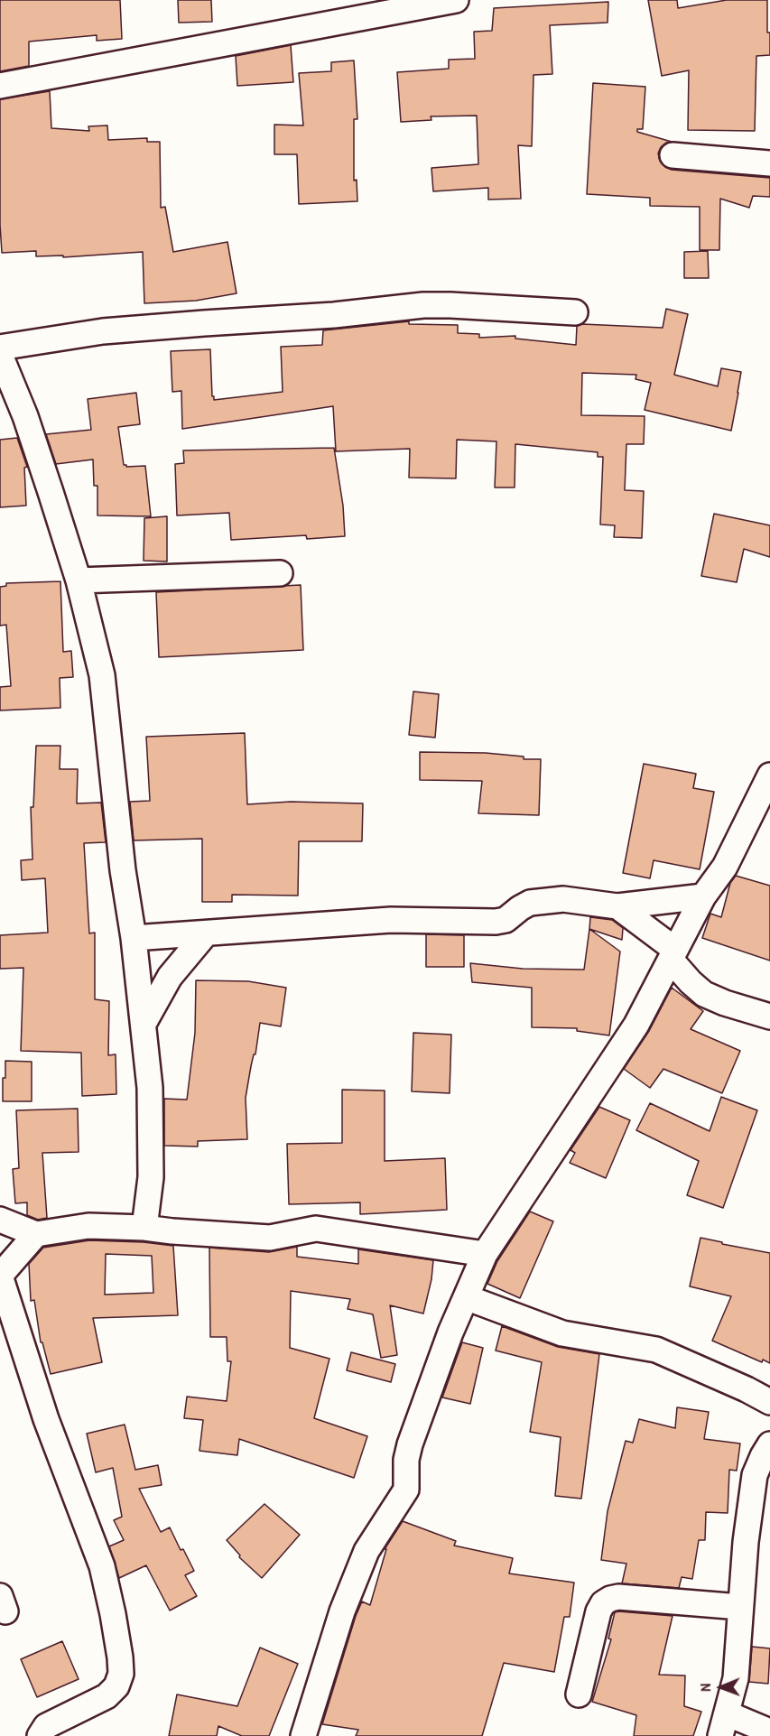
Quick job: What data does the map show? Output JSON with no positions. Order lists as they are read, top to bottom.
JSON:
{
  "north": "left"
}
